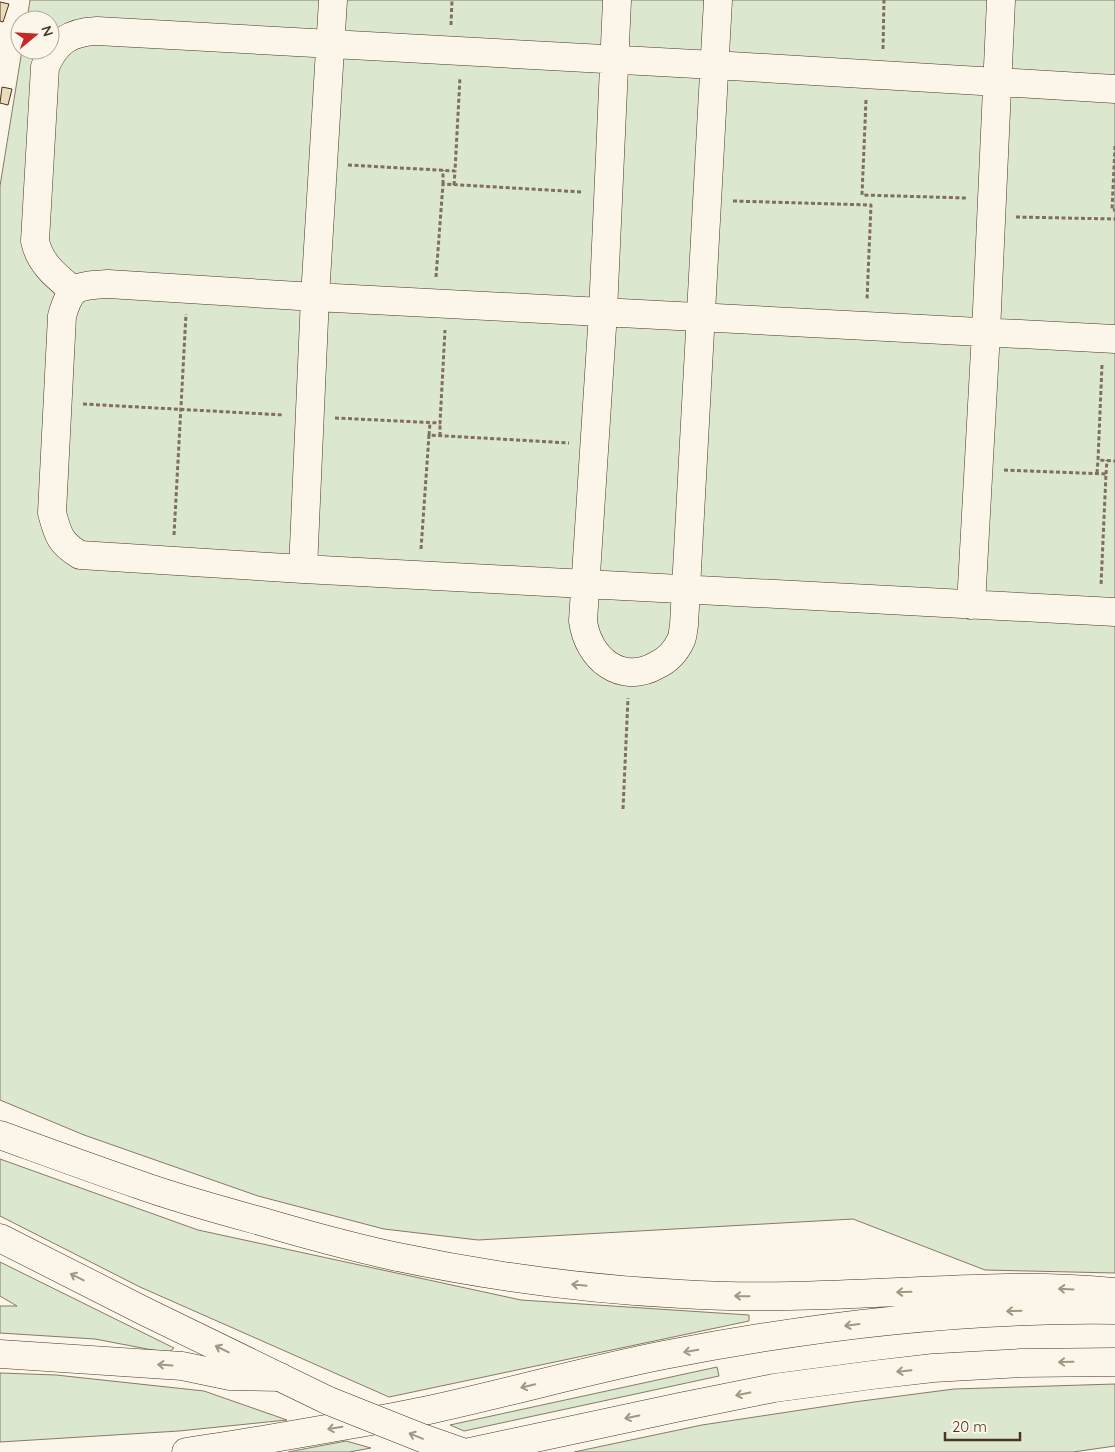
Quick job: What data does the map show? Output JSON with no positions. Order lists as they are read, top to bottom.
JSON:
{
  "scale_bar": "20 m",
  "north": "right"
}
